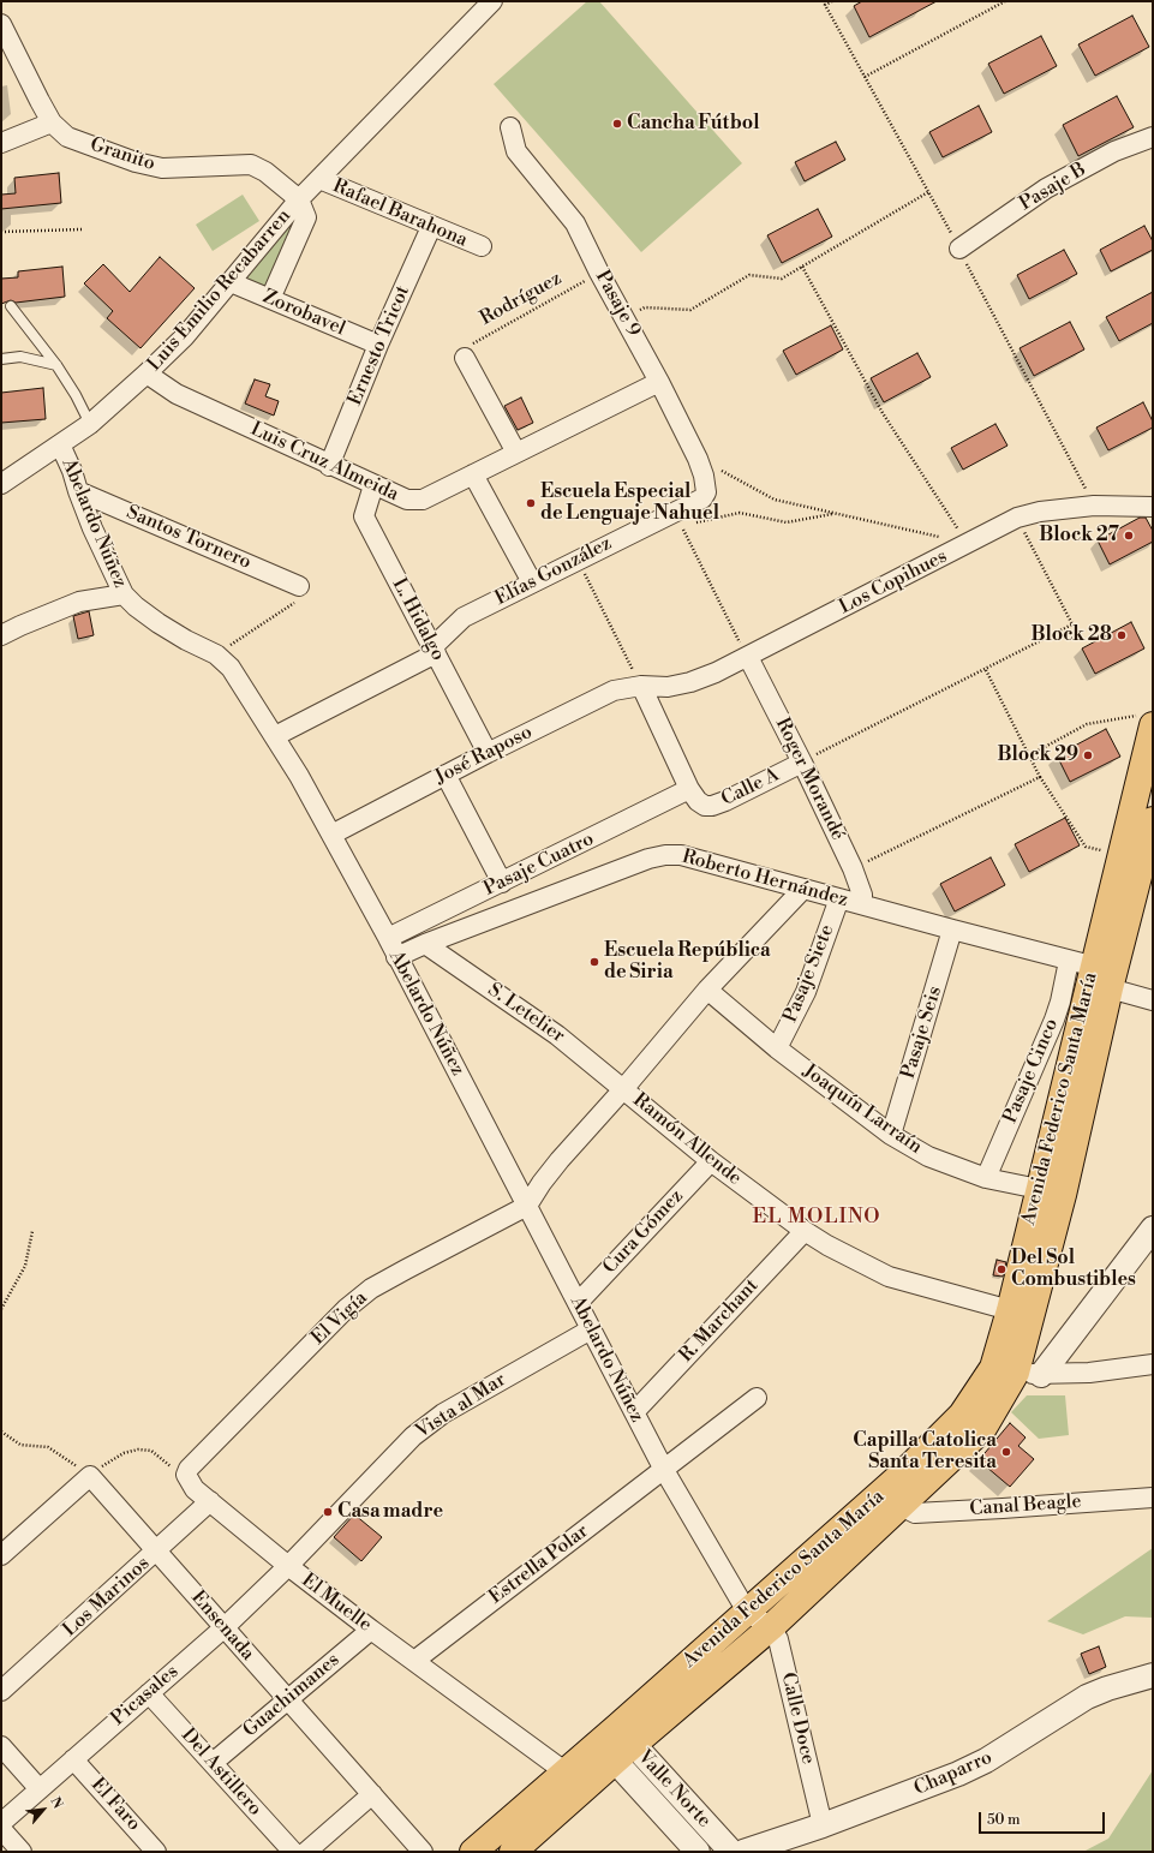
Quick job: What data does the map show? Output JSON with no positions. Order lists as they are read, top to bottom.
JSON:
{
  "streets": {
    "main road": ["Avenida Federico Santa María"],
    "street": [
      "Granito",
      "Pasaje B",
      "Rafael Barahona",
      "Luis Emilio Recabarren",
      "Pasaje 9",
      "Zorobavel",
      "Ernesto Tricot",
      "Luis Cruz Almeida",
      "Abelardo Núñez",
      "Santos Tornero",
      "Elías González",
      "Los Copihues",
      "L. Hidalgo",
      "José Raposo",
      "Roger Morandé",
      "Calle A",
      "Pasaje Cuatro",
      "Roberto Hernández",
      "Pasaje Siete",
      "S. Letelier",
      "Pasaje Seis",
      "Pasaje Cinco",
      "Joaquín Larraín",
      "Ramón Allende",
      "Cura Gómez",
      "El Vigía",
      "R. Marchant",
      "Vista al Mar",
      "Canal Beagle",
      "Estrella Polar",
      "Los Marinos",
      "El Muelle",
      "Ensenada",
      "Picasales",
      "Guachimanes",
      "Calle Doce",
      "Del Astillero",
      "Chaparro",
      "Valle Norte",
      "El Faro"
    ],
    "path": ["Rodríguez"]
  },
  "crossings": [
    ["Granito", "Luis Emilio Recabarren"],
    ["Rafael Barahona", "Luis Emilio Recabarren"],
    ["Rafael Barahona", "Ernesto Tricot"],
    ["Luis Emilio Recabarren", "Zorobavel"],
    ["Luis Emilio Recabarren", "Luis Cruz Almeida"],
    ["Luis Emilio Recabarren", "Abelardo Núñez"],
    ["Rodríguez", "Pasaje 9"],
    ["Pasaje 9", "Luis Cruz Almeida"],
    ["Pasaje 9", "Elías González"],
    ["Zorobavel", "Ernesto Tricot"],
    ["Ernesto Tricot", "Luis Cruz Almeida"],
    ["Luis Cruz Almeida", "L. Hidalgo"],
    ["Abelardo Núñez", "Santos Tornero"],
    ["Abelardo Núñez", "Elías González"],
    ["Abelardo Núñez", "José Raposo"],
    ["Abelardo Núñez", "Pasaje Cuatro"],
    ["Abelardo Núñez", "Roberto Hernández"],
    ["Abelardo Núñez", "Avenida Federico Santa María"],
    ["Abelardo Núñez", "Cura Gómez"],
    ["Abelardo Núñez", "El Vigía"],
    ["Abelardo Núñez", "R. Marchant"],
    ["Abelardo Núñez", "Vista al Mar"],
    ["Abelardo Núñez", "Estrella Polar"],
    ["Abelardo Núñez", "Calle Doce"],
    ["Elías González", "L. Hidalgo"],
    ["Los Copihues", "José Raposo"],
    ["Los Copihues", "Roger Morandé"],
    ["L. Hidalgo", "José Raposo"],
    ["Roger Morandé", "Calle A"],
    ["Roger Morandé", "Roberto Hernández"],
    ["Calle A", "Pasaje Cuatro"],
    ["Roberto Hernández", "Pasaje Siete"],
    ["Roberto Hernández", "S. Letelier"],
    ["Roberto Hernández", "Pasaje Seis"],
    ["Roberto Hernández", "Pasaje Cinco"],
    ["Roberto Hernández", "Avenida Federico Santa María"],
    ["Pasaje Siete", "Joaquín Larraín"],
    ["S. Letelier", "Ramón Allende"],
    ["Pasaje Seis", "Joaquín Larraín"],
    ["Pasaje Cinco", "Avenida Federico Santa María"],
    ["Pasaje Cinco", "Joaquín Larraín"],
    ["Avenida Federico Santa María", "Joaquín Larraín"],
    ["Avenida Federico Santa María", "Ramón Allende"],
    ["Avenida Federico Santa María", "Canal Beagle"],
    ["Avenida Federico Santa María", "El Muelle"],
    ["Avenida Federico Santa María", "Calle Doce"],
    ["Avenida Federico Santa María", "Valle Norte"],
    ["Ramón Allende", "Cura Gómez"],
    ["Ramón Allende", "R. Marchant"],
    ["El Vigía", "El Muelle"],
    ["Vista al Mar", "El Muelle"],
    ["Vista al Mar", "Picasales"],
    ["Estrella Polar", "El Muelle"],
    ["Los Marinos", "El Muelle"],
    ["Los Marinos", "Ensenada"],
    ["El Muelle", "Picasales"],
    ["El Muelle", "Guachimanes"],
    ["Ensenada", "Picasales"],
    ["Ensenada", "Guachimanes"],
    ["Picasales", "Del Astillero"],
    ["Picasales", "El Faro"],
    ["Guachimanes", "Del Astillero"],
    ["Calle Doce", "Chaparro"]
  ],
  "districts": ["EL MOLINO"],
  "places": [
    "Cancha Fútbol",
    "Escuela Especial de Lenguaje Nahuel",
    "Block 27",
    "Block 28",
    "Block 29",
    "Escuela República de Siria",
    "Del Sol Combustibles",
    "Capilla Catolica Santa Teresita",
    "Casa madre"
  ],
  "scale_bar": "50 m",
  "north": "top right"
}
